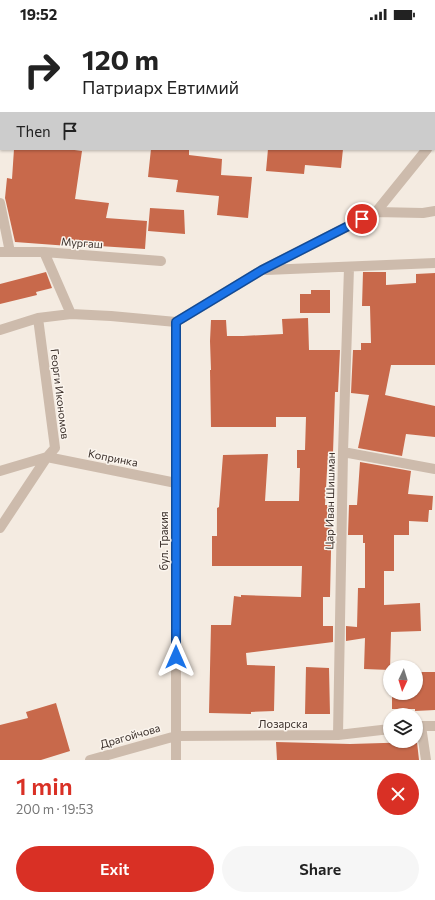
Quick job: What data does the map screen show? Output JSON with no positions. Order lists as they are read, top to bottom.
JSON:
{
  "streets": {
    "street": [
      "Мургаш",
      "Георги Икономов",
      "Копринка",
      "Цар Иван Шишман",
      "бул. Тракия",
      "Лозарска",
      "Драгойчова"
    ]
  },
  "crossings": [
    ["Георги Икономов", "Копринка"],
    ["Копринка", "бул. Тракия"],
    ["Цар Иван Шишман", "Лозарска"],
    ["бул. Тракия", "Лозарска"],
    ["бул. Тракия", "Драгойчова"],
    ["Лозарска", "Драгойчова"]
  ],
  "north": "bottom",
  "page": {
    "status": "19:52",
    "turn": ["120 m", "Патриарх Евтимий"],
    "then": "Then",
    "heading": ["1 min", "200 m · 19:53"],
    "buttons": ["Exit", "Share"]
  }
}
